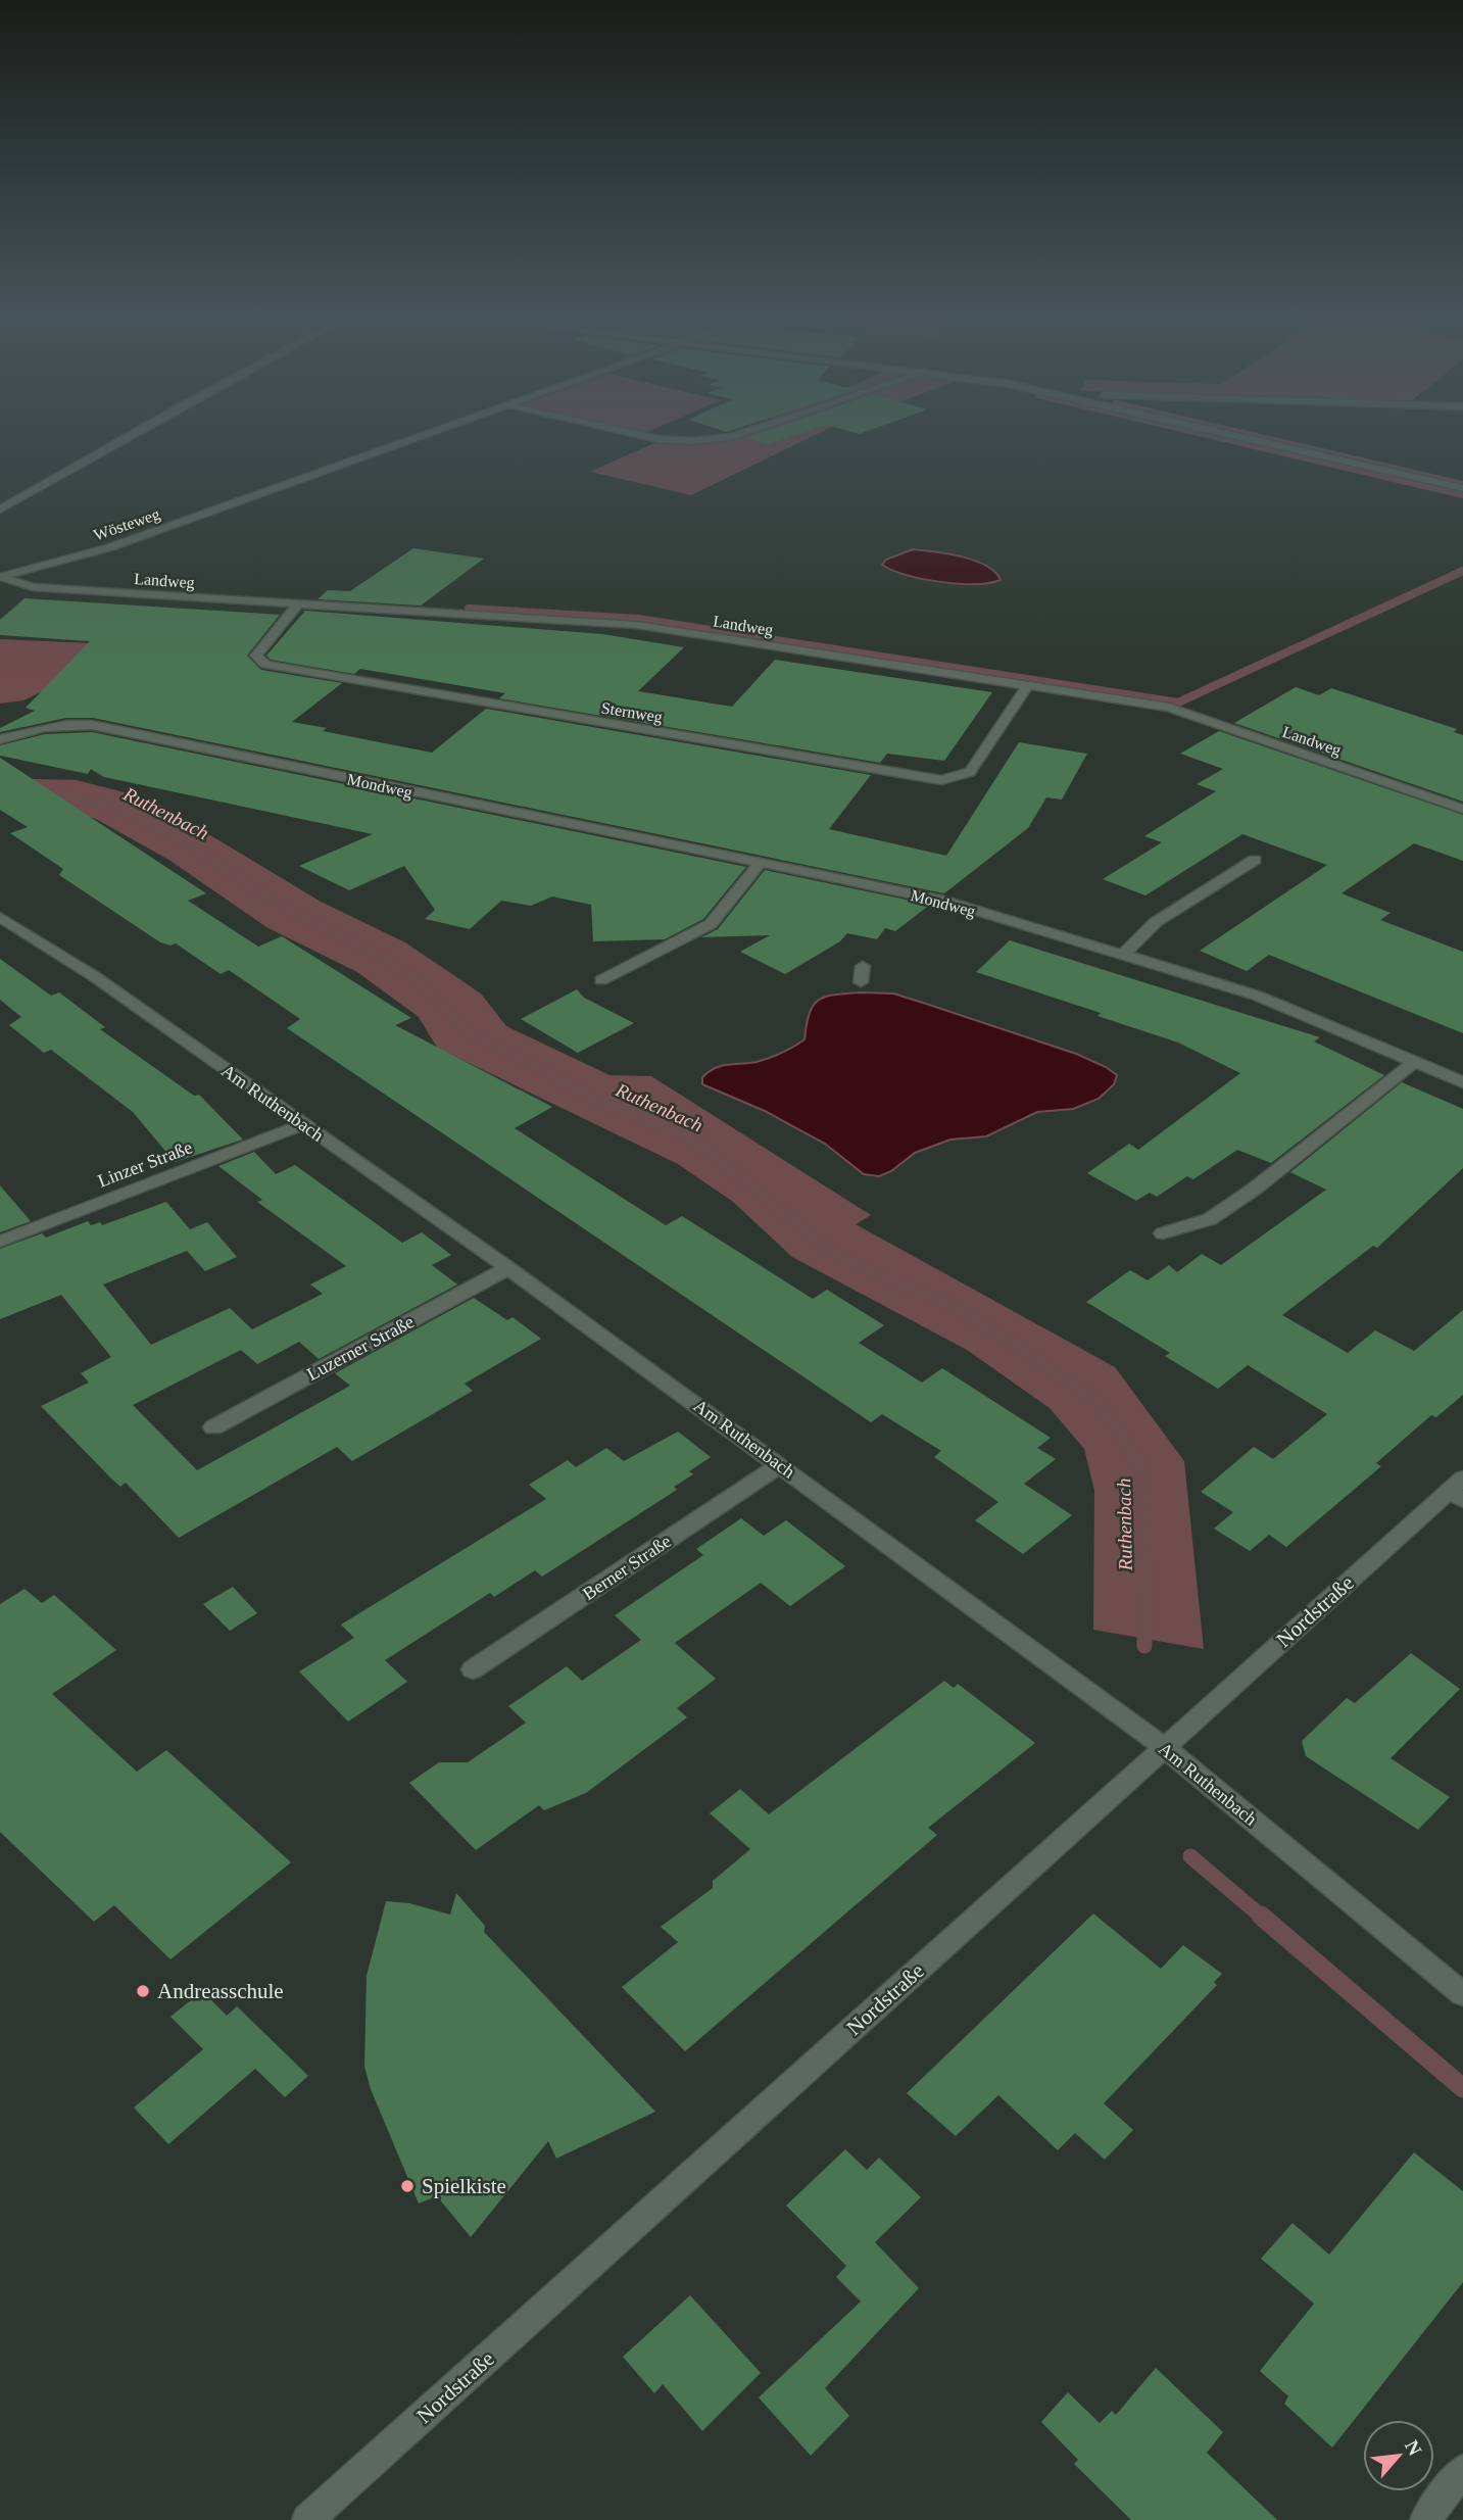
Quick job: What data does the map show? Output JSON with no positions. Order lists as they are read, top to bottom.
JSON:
{
  "streets": {
    "street": [
      "Wösteweg",
      "Landweg",
      "Sternweg",
      "Mondweg",
      "Am Ruthenbach",
      "Linzer Straße",
      "Luzerner Straße",
      "Berner Straße",
      "Nordstraße"
    ]
  },
  "crossings": [
    ["Wösteweg", "Landweg"],
    ["Landweg", "Sternweg"],
    ["Am Ruthenbach", "Linzer Straße"],
    ["Am Ruthenbach", "Luzerner Straße"],
    ["Am Ruthenbach", "Berner Straße"],
    ["Am Ruthenbach", "Nordstraße"]
  ],
  "water": ["Ruthenbach"],
  "places": ["Andreasschule", "Spielkiste"],
  "north": "top right"
}
